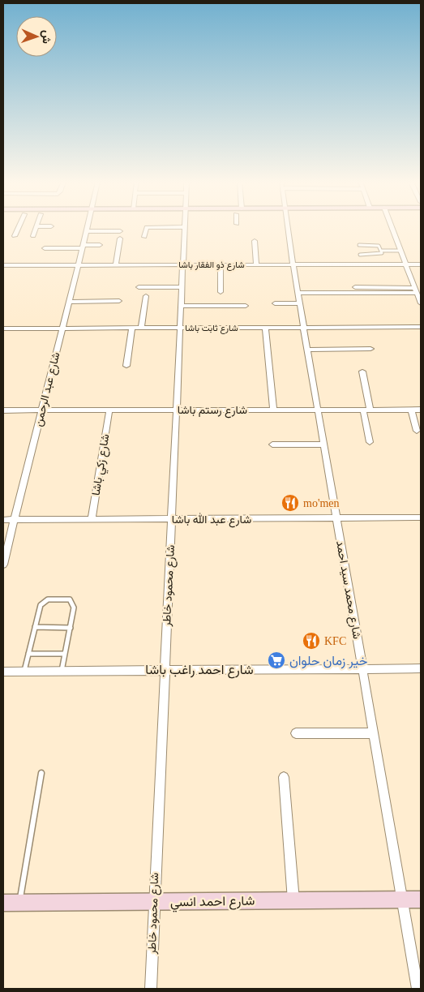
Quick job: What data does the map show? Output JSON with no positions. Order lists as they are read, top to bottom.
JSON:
{
  "streets": {
    "street": [
      "شارع ذو الفقار باشا",
      "شارع ثابت باشا",
      "شارع عبد الرحمن",
      "شارع رستم باشا",
      "شارع زكي باشا",
      "شارع عبد الله باشا",
      "شارع محمود خاطر",
      "شارع محمد سيد احمد",
      "شارع احمد راغب باشا",
      "شارع احمد انسي"
    ]
  },
  "crossings": [
    ["شارع ذو الفقار باشا", "شارع عبد الرحمن"],
    ["شارع ذو الفقار باشا", "شارع محمود خاطر"],
    ["شارع ذو الفقار باشا", "شارع محمد سيد احمد"],
    ["شارع ثابت باشا", "شارع عبد الرحمن"],
    ["شارع ثابت باشا", "شارع محمود خاطر"],
    ["شارع ثابت باشا", "شارع محمد سيد احمد"],
    ["شارع عبد الرحمن", "شارع رستم باشا"],
    ["شارع عبد الرحمن", "شارع عبد الله باشا"],
    ["شارع رستم باشا", "شارع زكي باشا"],
    ["شارع رستم باشا", "شارع محمود خاطر"],
    ["شارع رستم باشا", "شارع محمد سيد احمد"],
    ["شارع زكي باشا", "شارع عبد الله باشا"],
    ["شارع عبد الله باشا", "شارع محمود خاطر"],
    ["شارع عبد الله باشا", "شارع محمد سيد احمد"],
    ["شارع محمود خاطر", "شارع احمد راغب باشا"],
    ["شارع محمود خاطر", "شارع احمد انسي"],
    ["شارع محمد سيد احمد", "شارع احمد راغب باشا"],
    ["شارع محمد سيد احمد", "شارع احمد انسي"]
  ],
  "places": {
    "restaurant": ["mo'men", "KFC"],
    "supermarket": ["خير زمان حلوان"]
  },
  "north": "right"
}
